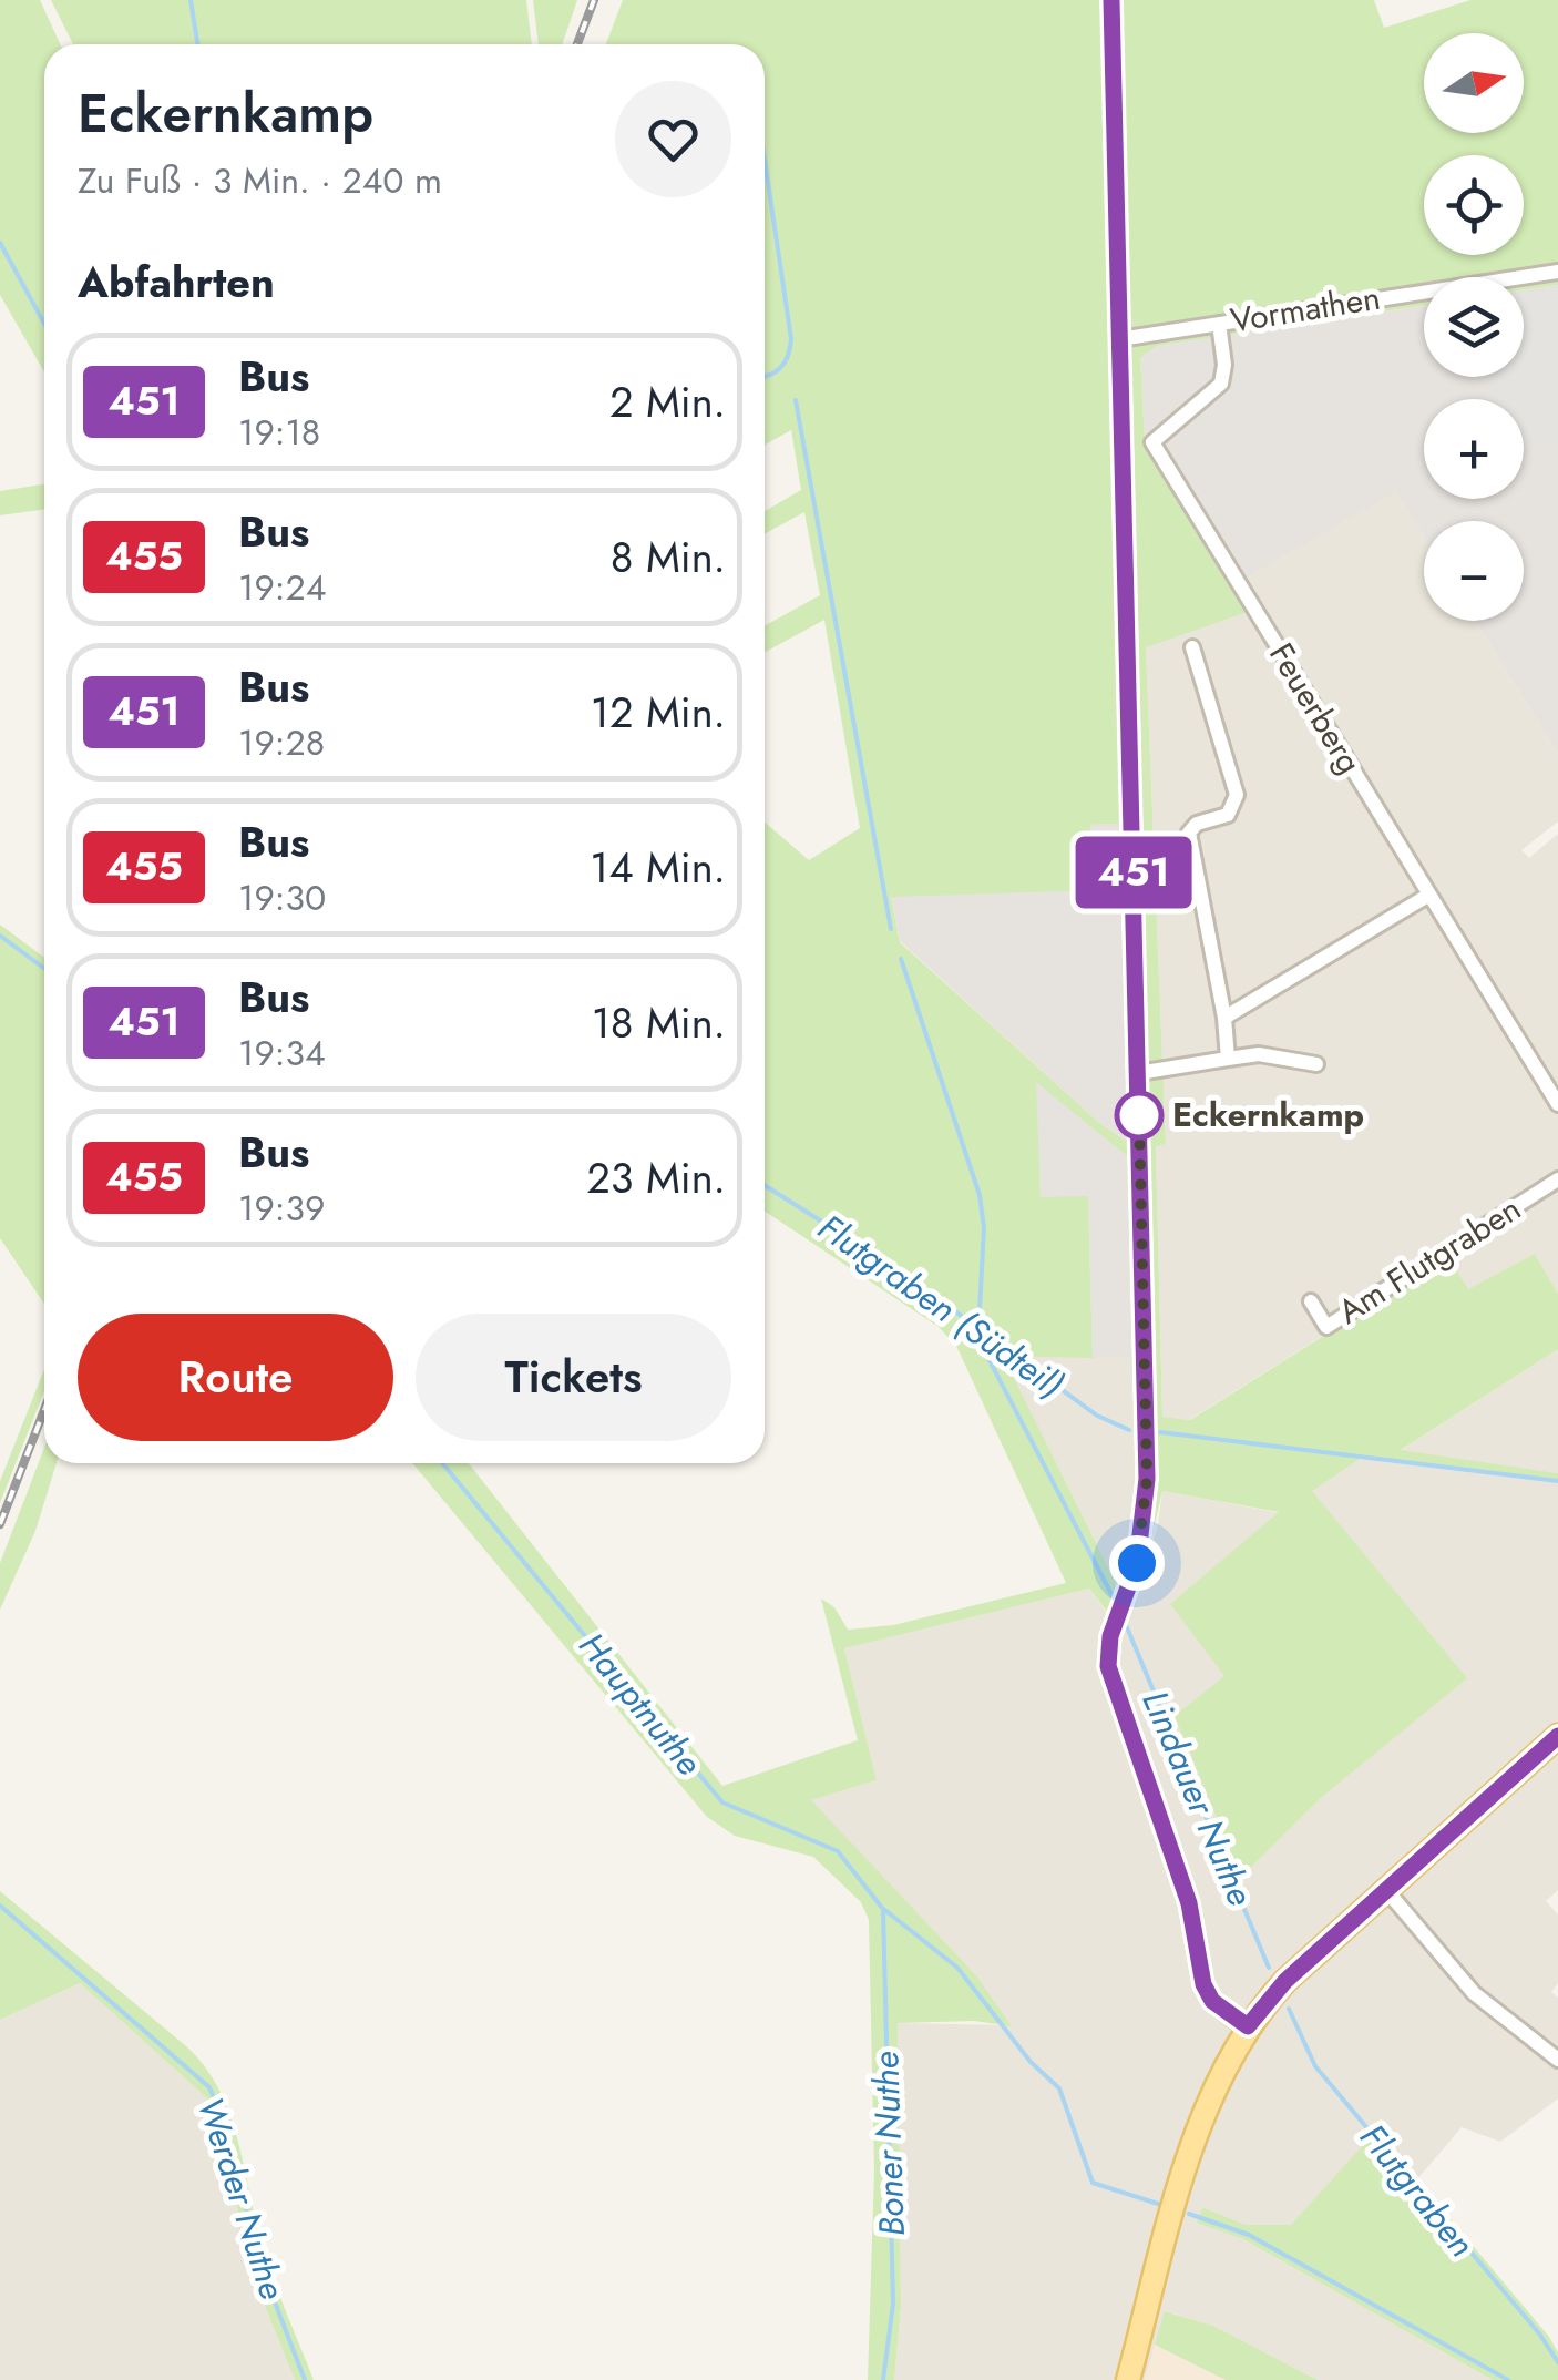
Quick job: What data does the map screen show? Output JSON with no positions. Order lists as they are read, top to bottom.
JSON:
{
  "streets": {
    "street": ["Vormathen", "Feuerberg", "Am Flutgraben"]
  },
  "crossings": [
    ["Vormathen", "Feuerberg"]
  ],
  "water": [
    "Flutgraben (Südteil)",
    "Hauptnuthe",
    "Lindauer Nuthe",
    "Boner Nuthe",
    "Flutgraben",
    "Werder Nuthe"
  ],
  "places": ["Eckernkamp"],
  "lines": ["bus line 451"],
  "north": "right",
  "page": {
    "on_map": "451",
    "map_buttons": ["+", "−"],
    "heading": [
      ["Eckernkamp", "Zu Fuß · 3 Min. · 240 m"],
      "Abfahrten"
    ],
    "list": [
      {
        "mark": "451",
        "name": "Bus",
        "note": "19:18",
        "value": "2 Min."
      },
      {
        "mark": "455",
        "name": "Bus",
        "note": "19:24",
        "value": "8 Min."
      },
      {
        "mark": "451",
        "name": "Bus",
        "note": "19:28",
        "value": "12 Min."
      },
      {
        "mark": "455",
        "name": "Bus",
        "note": "19:30",
        "value": "14 Min."
      },
      {
        "mark": "451",
        "name": "Bus",
        "note": "19:34",
        "value": "18 Min."
      },
      {
        "mark": "455",
        "name": "Bus",
        "note": "19:39",
        "value": "23 Min."
      }
    ],
    "buttons": ["Route", "Tickets"]
  }
}
